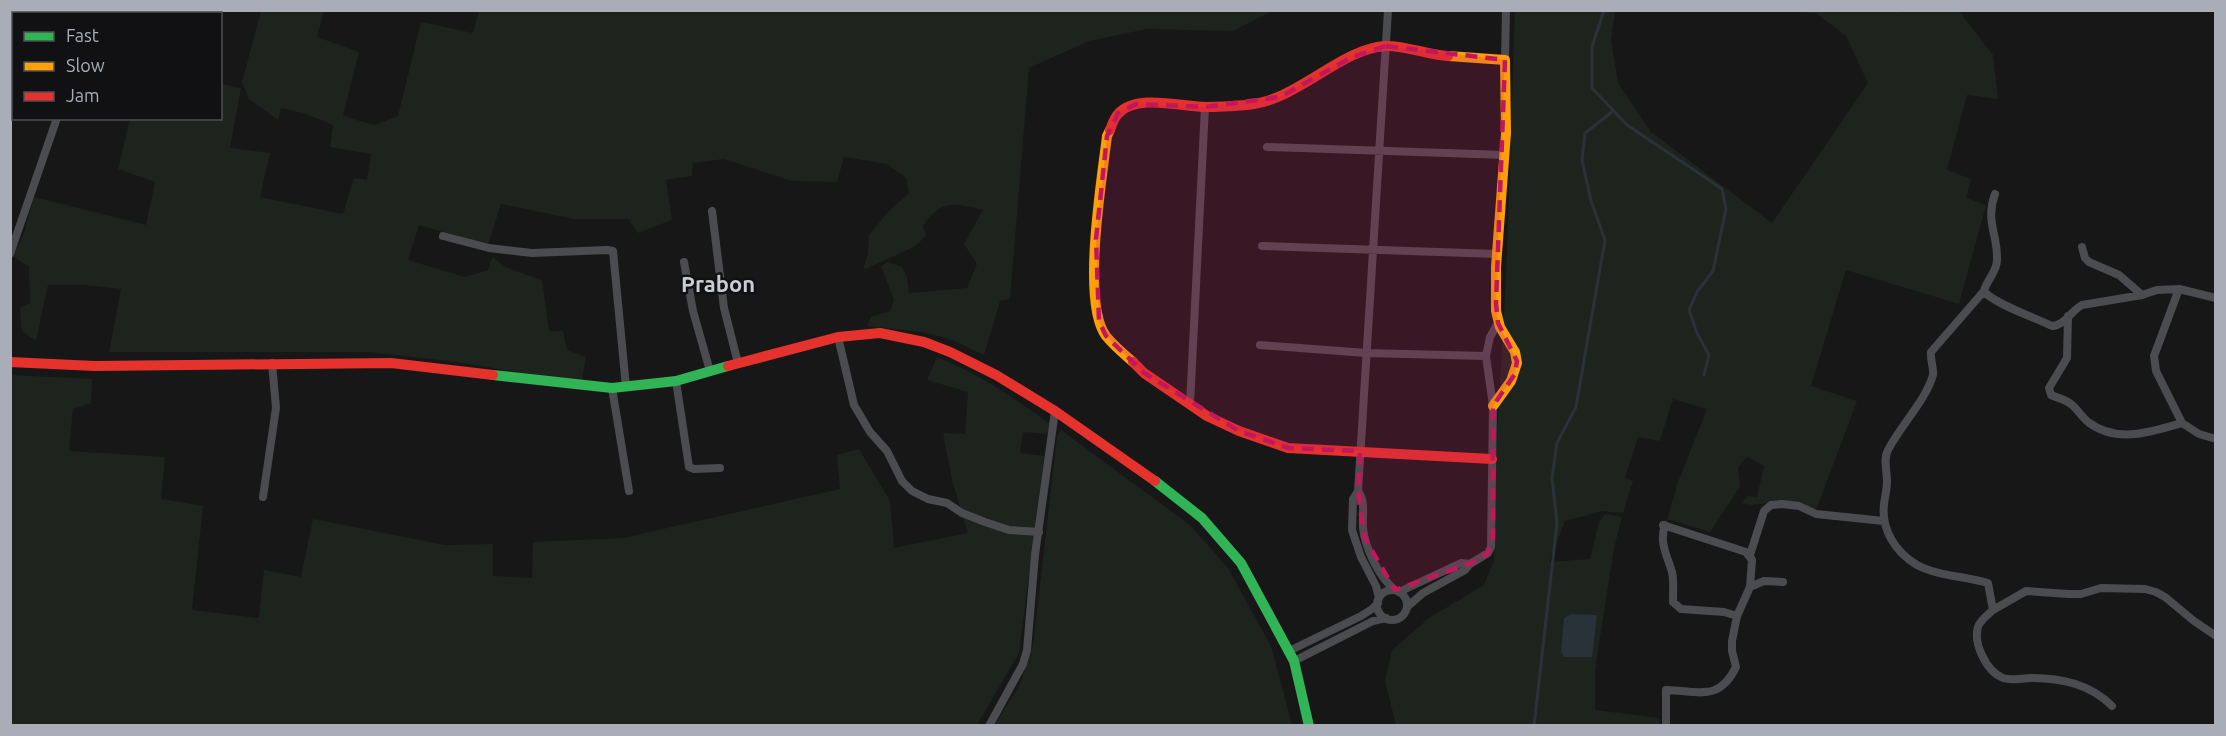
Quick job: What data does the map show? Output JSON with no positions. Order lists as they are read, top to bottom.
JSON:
{
  "districts": ["Prabon"],
  "legend": ["Fast", "Slow", "Jam"]
}
